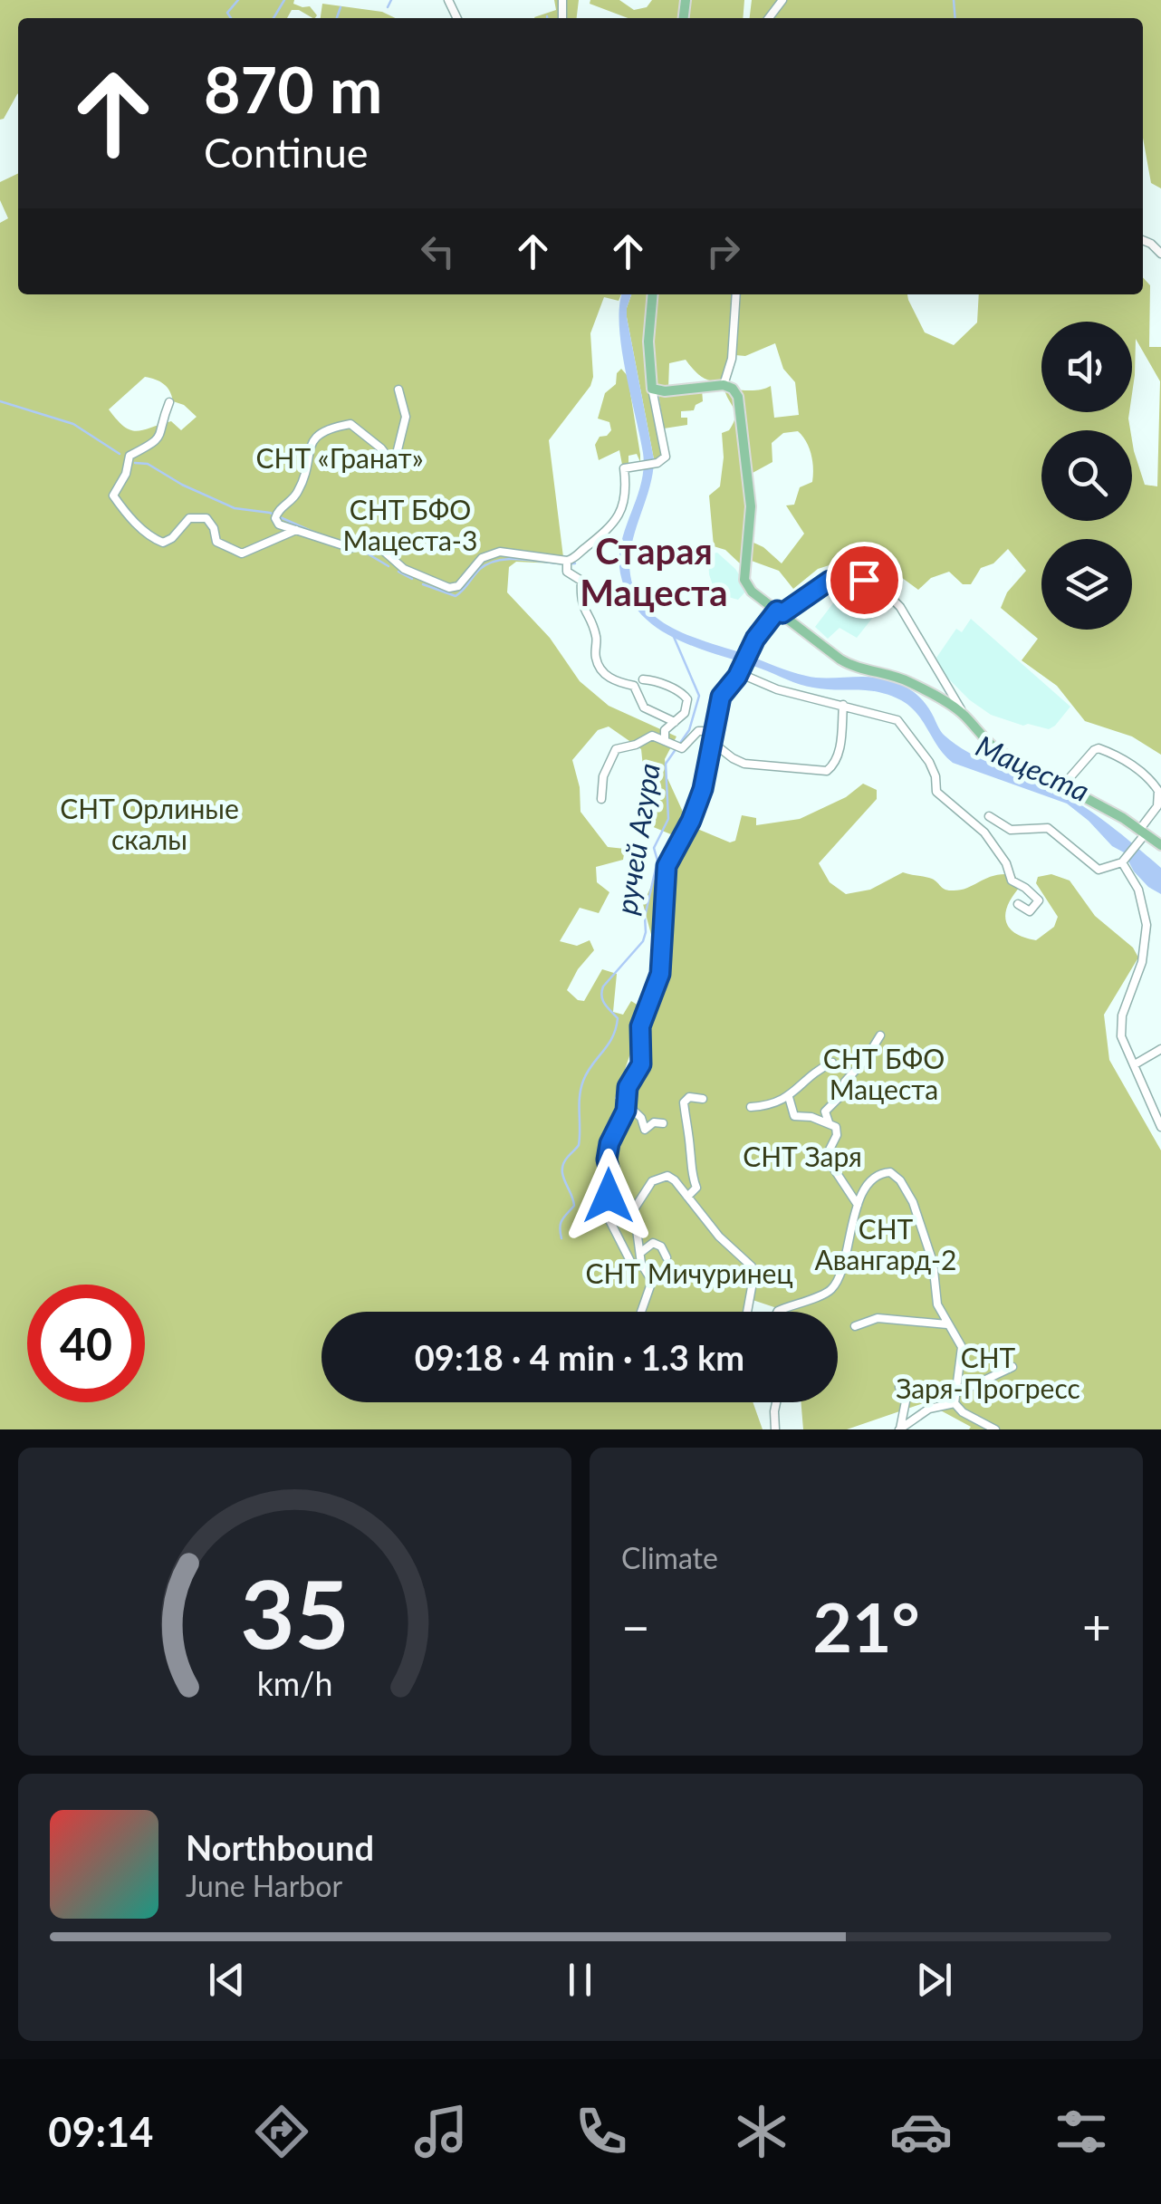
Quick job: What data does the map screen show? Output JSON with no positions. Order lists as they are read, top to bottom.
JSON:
{
  "districts": ["Старая Мацеста"],
  "water": ["Мацеста", "ручей Агура"],
  "parks": [
    "СНТ «Гранат»",
    "СНТ БФО Мацеста-3",
    "СНТ Орлиные скалы",
    "СНТ БФО Мацеста",
    "СНТ Заря",
    "СНТ Авангард-2",
    "СНТ Мичуринец",
    "СНТ Заря-Прогресс"
  ],
  "page": {
    "turn": ["870 m", "Continue"],
    "limit": "40",
    "trip": "09:18 · 4 min · 1.3 km",
    "tile": "Climate",
    "heat": ["−", "21°", "+"],
    "song": ["Northbound", "June Harbor"],
    "tabs": "09:14",
    "gauge": ["35", "km/h"]
  }
}
